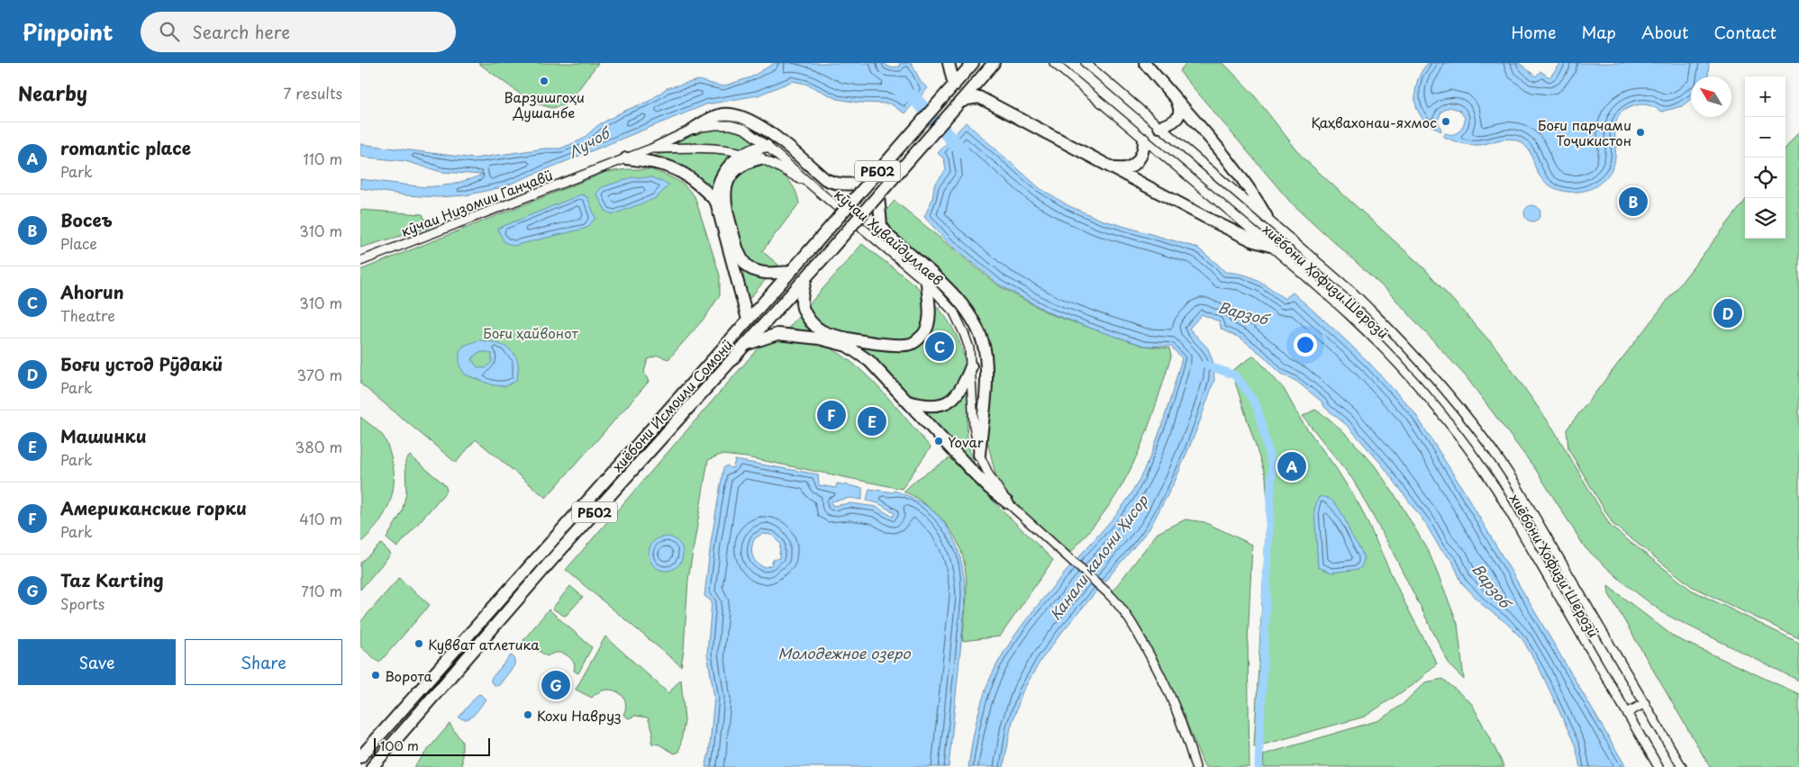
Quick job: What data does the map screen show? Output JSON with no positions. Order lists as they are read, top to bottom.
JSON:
{
  "streets": {
    "highway": ["РБ02", "хиёбони Исмоили Сомонӣ"],
    "main road": ["кӯчаи Низомии Ганҷавӣ", "кӯчаи Хувайдуллаев", "хиёбони Ҳофизи Шерозӣ"]
  },
  "crossings": [
    ["кӯчаи Низомии Ганҷавӣ", "кӯчаи Хувайдуллаев"]
  ],
  "water": [
    "Лучоб",
    "Варзоб",
    "Канали калони Ҳисор",
    "Молодежное озеро"
  ],
  "parks": ["Боғи ҳайвонот"],
  "places": [
    "Варзишгоҳи Душанбе",
    "Қаҳвахонаи-яхмос",
    "Боғи парчами Тоҷикистон",
    "Yovar",
    "Кувват атлетика",
    "Ворота",
    "Кохи Навруз"
  ],
  "scale_bar": "100 m",
  "north": "top left",
  "page": {
    "header": "Pinpoint",
    "search": "Search here",
    "nav": [
      "Home",
      "Map",
      "About",
      "Contact"
    ],
    "heading": ["Nearby", "7 results"],
    "map_buttons": ["+", "−"],
    "list": [
      {
        "mark": "A",
        "name": "romantic place",
        "note": "Park",
        "value": "110 m"
      },
      {
        "mark": "B",
        "name": "Восеъ",
        "note": "Place",
        "value": "310 m"
      },
      {
        "mark": "C",
        "name": "Ahorun",
        "note": "Theatre",
        "value": "310 m"
      },
      {
        "mark": "D",
        "name": "Боғи устод Рӯдакӣ",
        "note": "Park",
        "value": "370 m"
      },
      {
        "mark": "E",
        "name": "Машинки",
        "note": "Park",
        "value": "380 m"
      },
      {
        "mark": "F",
        "name": "Американские горки",
        "note": "Park",
        "value": "410 m"
      },
      {
        "mark": "G",
        "name": "Taz Karting",
        "note": "Sports",
        "value": "710 m"
      }
    ],
    "pins": [
      "B",
      "D",
      "C",
      "F",
      "E",
      "A",
      "G"
    ],
    "buttons": ["Save", "Share"],
    "scale": "100 m"
  }
}
